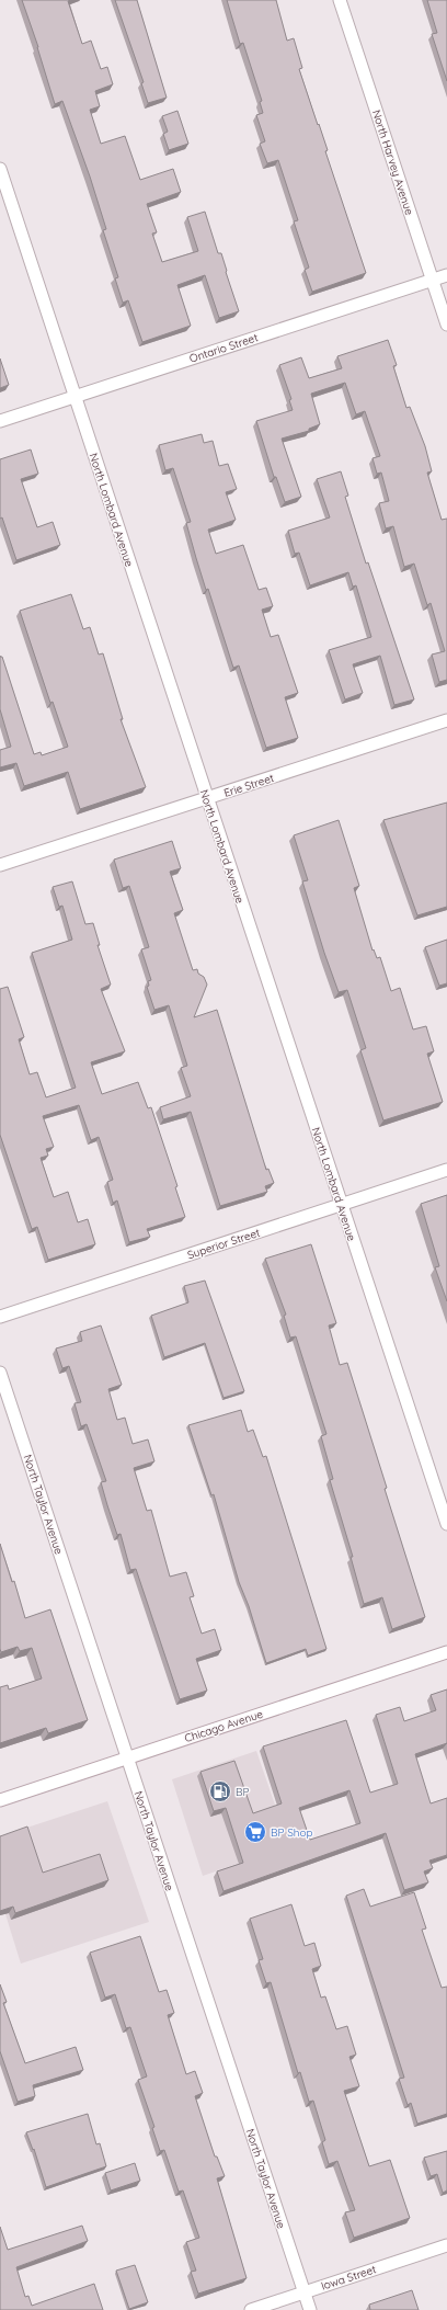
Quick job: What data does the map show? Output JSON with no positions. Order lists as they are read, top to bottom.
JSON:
{
  "streets": {
    "street": [
      "North Harvey Avenue",
      "Ontario Street",
      "North Lombard Avenue",
      "Erie Street",
      "Superior Street",
      "North Taylor Avenue",
      "Chicago Avenue",
      "Iowa Street"
    ]
  },
  "crossings": [
    ["North Harvey Avenue", "Ontario Street"],
    ["Ontario Street", "North Lombard Avenue"],
    ["North Lombard Avenue", "Erie Street"],
    ["North Lombard Avenue", "Superior Street"],
    ["North Taylor Avenue", "Chicago Avenue"],
    ["North Taylor Avenue", "Iowa Street"]
  ],
  "places": {
    "fuel station": ["BP"],
    "supermarket": ["BP Shop"]
  }
}
